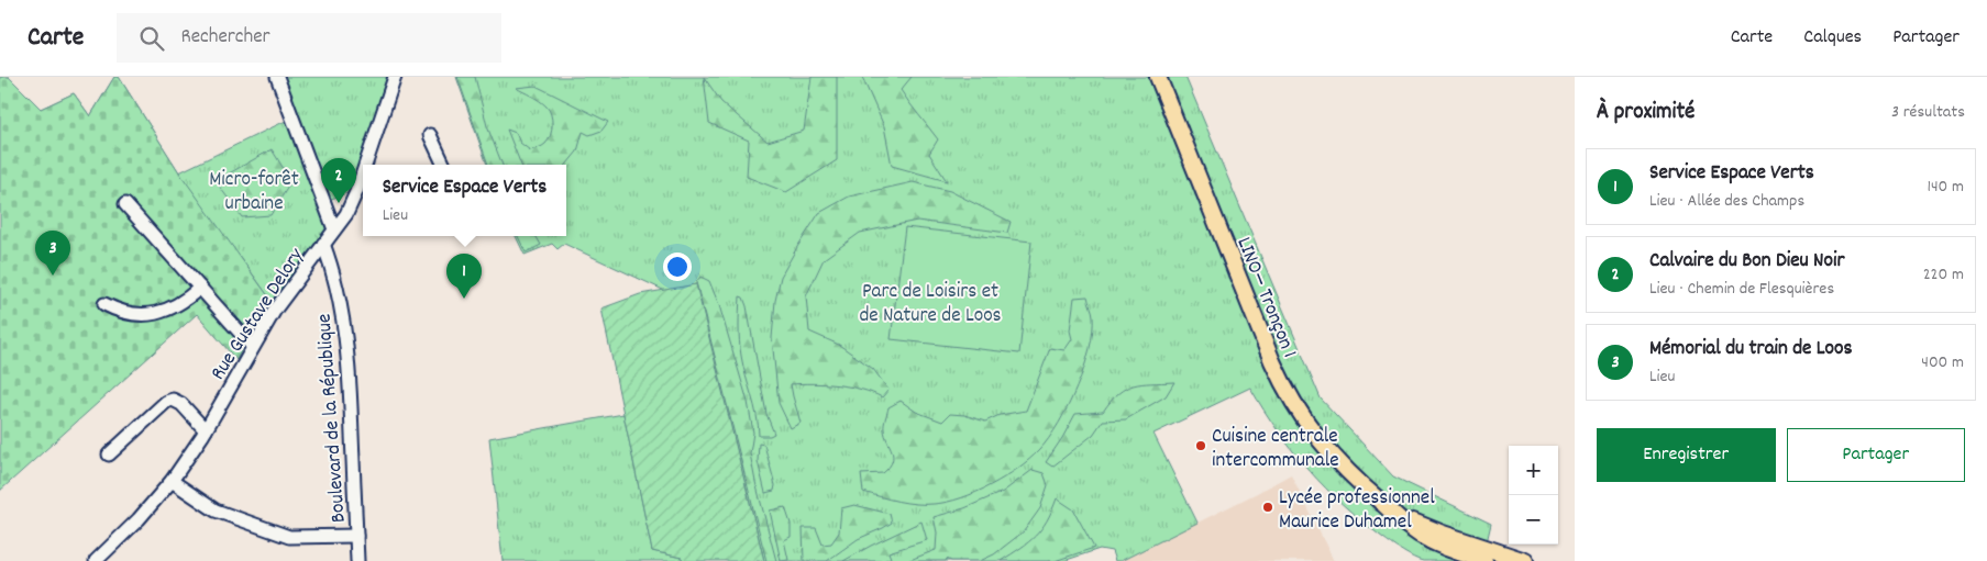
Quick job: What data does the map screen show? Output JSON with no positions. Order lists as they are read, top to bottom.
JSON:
{
  "streets": {
    "main road": ["LINO— Tronçon 1"],
    "street": ["Rue Gustave Delory", "Boulevard de la République"]
  },
  "crossings": [
    ["Rue Gustave Delory", "Boulevard de la République"]
  ],
  "parks": ["Micro-forêt urbaine", "Parc de Loisirs et de Nature de Loos"],
  "places": ["Cuisine centrale intercommunale", "Lycée professionnel Maurice Duhamel"],
  "page": {
    "header": "Carte",
    "search": "Rechercher",
    "nav": ["Carte", "Calques", "Partager"],
    "heading": ["À proximité", "3 résultats"],
    "list": [
      {
        "mark": "1",
        "name": "Service Espace Verts",
        "note": "Lieu · Allée des Champs",
        "value": "140 m"
      },
      {
        "mark": "2",
        "name": "Calvaire du Bon Dieu Noir",
        "note": "Lieu · Chemin de Flesquières",
        "value": "220 m"
      },
      {
        "mark": "3",
        "name": "Mémorial du train de Loos",
        "note": "Lieu",
        "value": "400 m"
      }
    ],
    "pins": ["2", "3", "1"],
    "popup": ["Service Espace Verts", "Lieu"],
    "buttons": ["Enregistrer", "Partager"],
    "map_buttons": ["+", "−"]
  }
}
